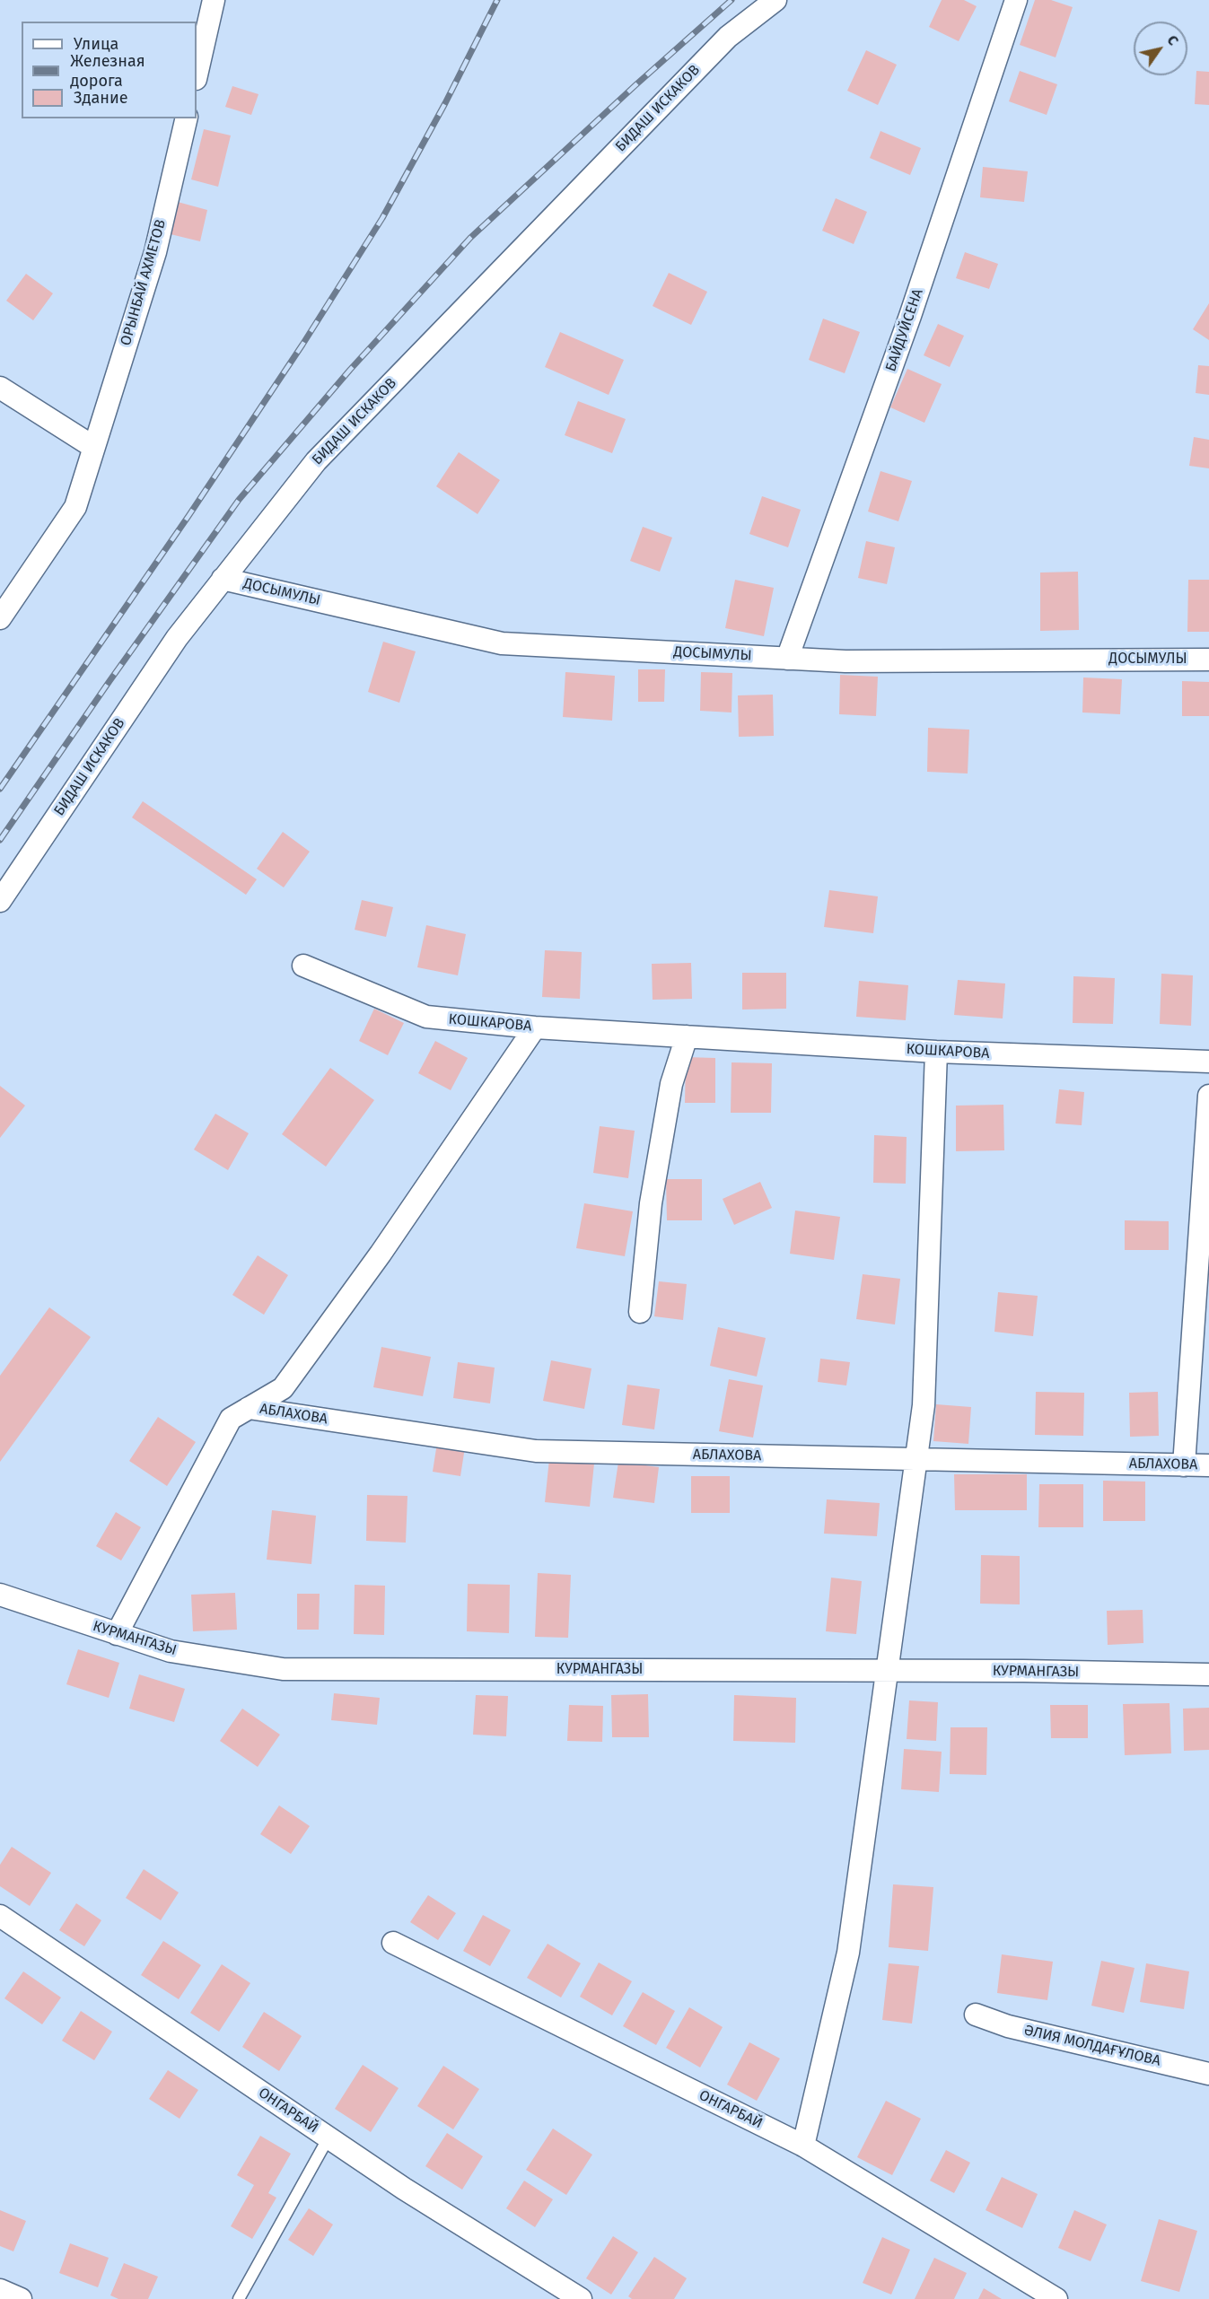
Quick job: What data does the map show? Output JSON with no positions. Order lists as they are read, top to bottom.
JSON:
{
  "streets": {
    "street": [
      "БИДАШ ИСКАКОВ",
      "ОРЫНБАЙ АХМЕТОВ",
      "БАЙДУЙСЕНА",
      "ДОСЫМУЛЫ",
      "КОШКАРОВА",
      "АБЛАХОВА",
      "КУРМАНГАЗЫ",
      "ӘЛИЯ МОЛДАҒҰЛОВА",
      "ОНГАРБАЙ"
    ]
  },
  "crossings": [
    ["БИДАШ ИСКАКОВ", "ДОСЫМУЛЫ"],
    ["БАЙДУЙСЕНА", "ДОСЫМУЛЫ"]
  ],
  "legend": ["Улица", "Железная дорога", "Здание"],
  "north": "top right"
}
